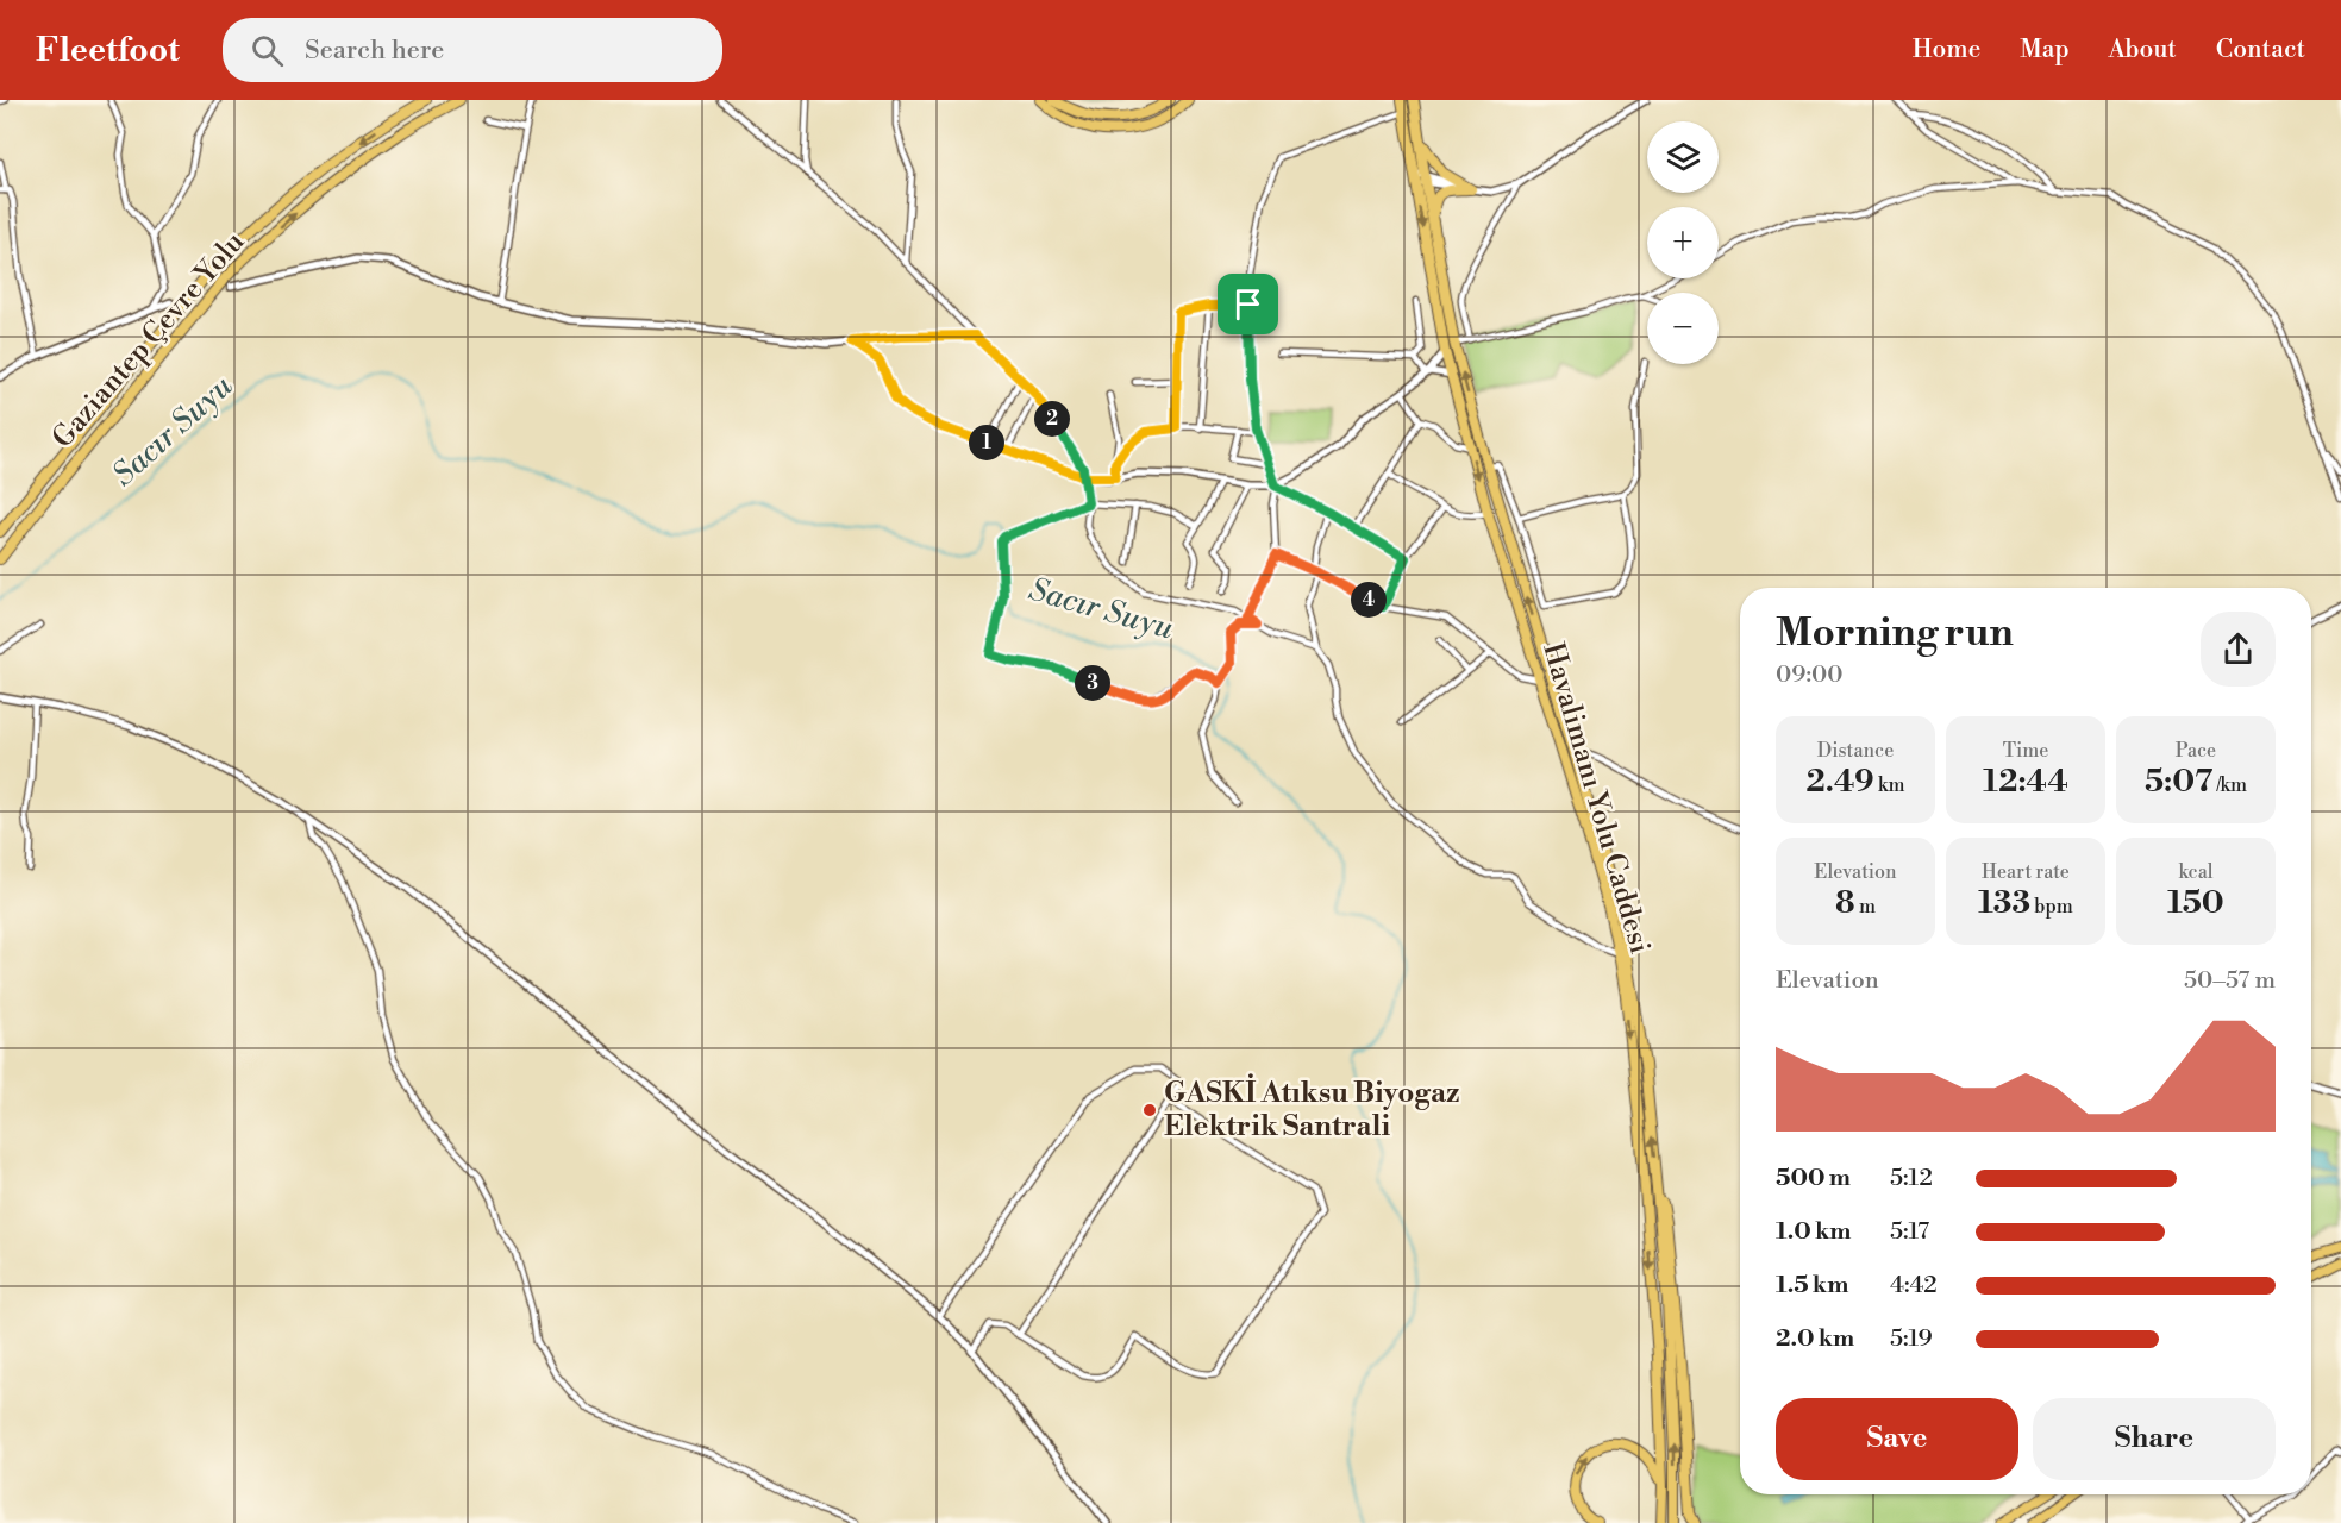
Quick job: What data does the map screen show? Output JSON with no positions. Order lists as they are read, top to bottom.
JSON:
{
  "streets": {
    "highway": ["Gaziantep Çevre Yolu", "Havalimanı Yolu Caddesi"]
  },
  "water": ["Sacır Suyu"],
  "places": ["GASKİ Atıksu Biyogaz Elektrik Santrali"],
  "page": {
    "header": "Fleetfoot",
    "search": "Search here",
    "nav": [
      "Home",
      "Map",
      "About",
      "Contact"
    ],
    "map_buttons": ["+", "−"],
    "pins": [
      "2",
      "1",
      "4",
      "3"
    ],
    "heading": ["Morning run", "09:00"],
    "stats": [
      ["Distance", "2.49 km"],
      ["Time", "12:44"],
      ["Pace", "5:07 /km"],
      ["Elevation", "8 m"],
      ["Heart rate", "133 bpm"],
      ["kcal", "150"]
    ],
    "chart": ["Elevation", "50–57 m"],
    "list": [
      {
        "name": "500 m",
        "note": "5:12"
      },
      {
        "name": "1.0 km",
        "note": "5:17"
      },
      {
        "name": "1.5 km",
        "note": "4:42"
      },
      {
        "name": "2.0 km",
        "note": "5:19"
      }
    ],
    "buttons": ["Save", "Share"]
  }
}
